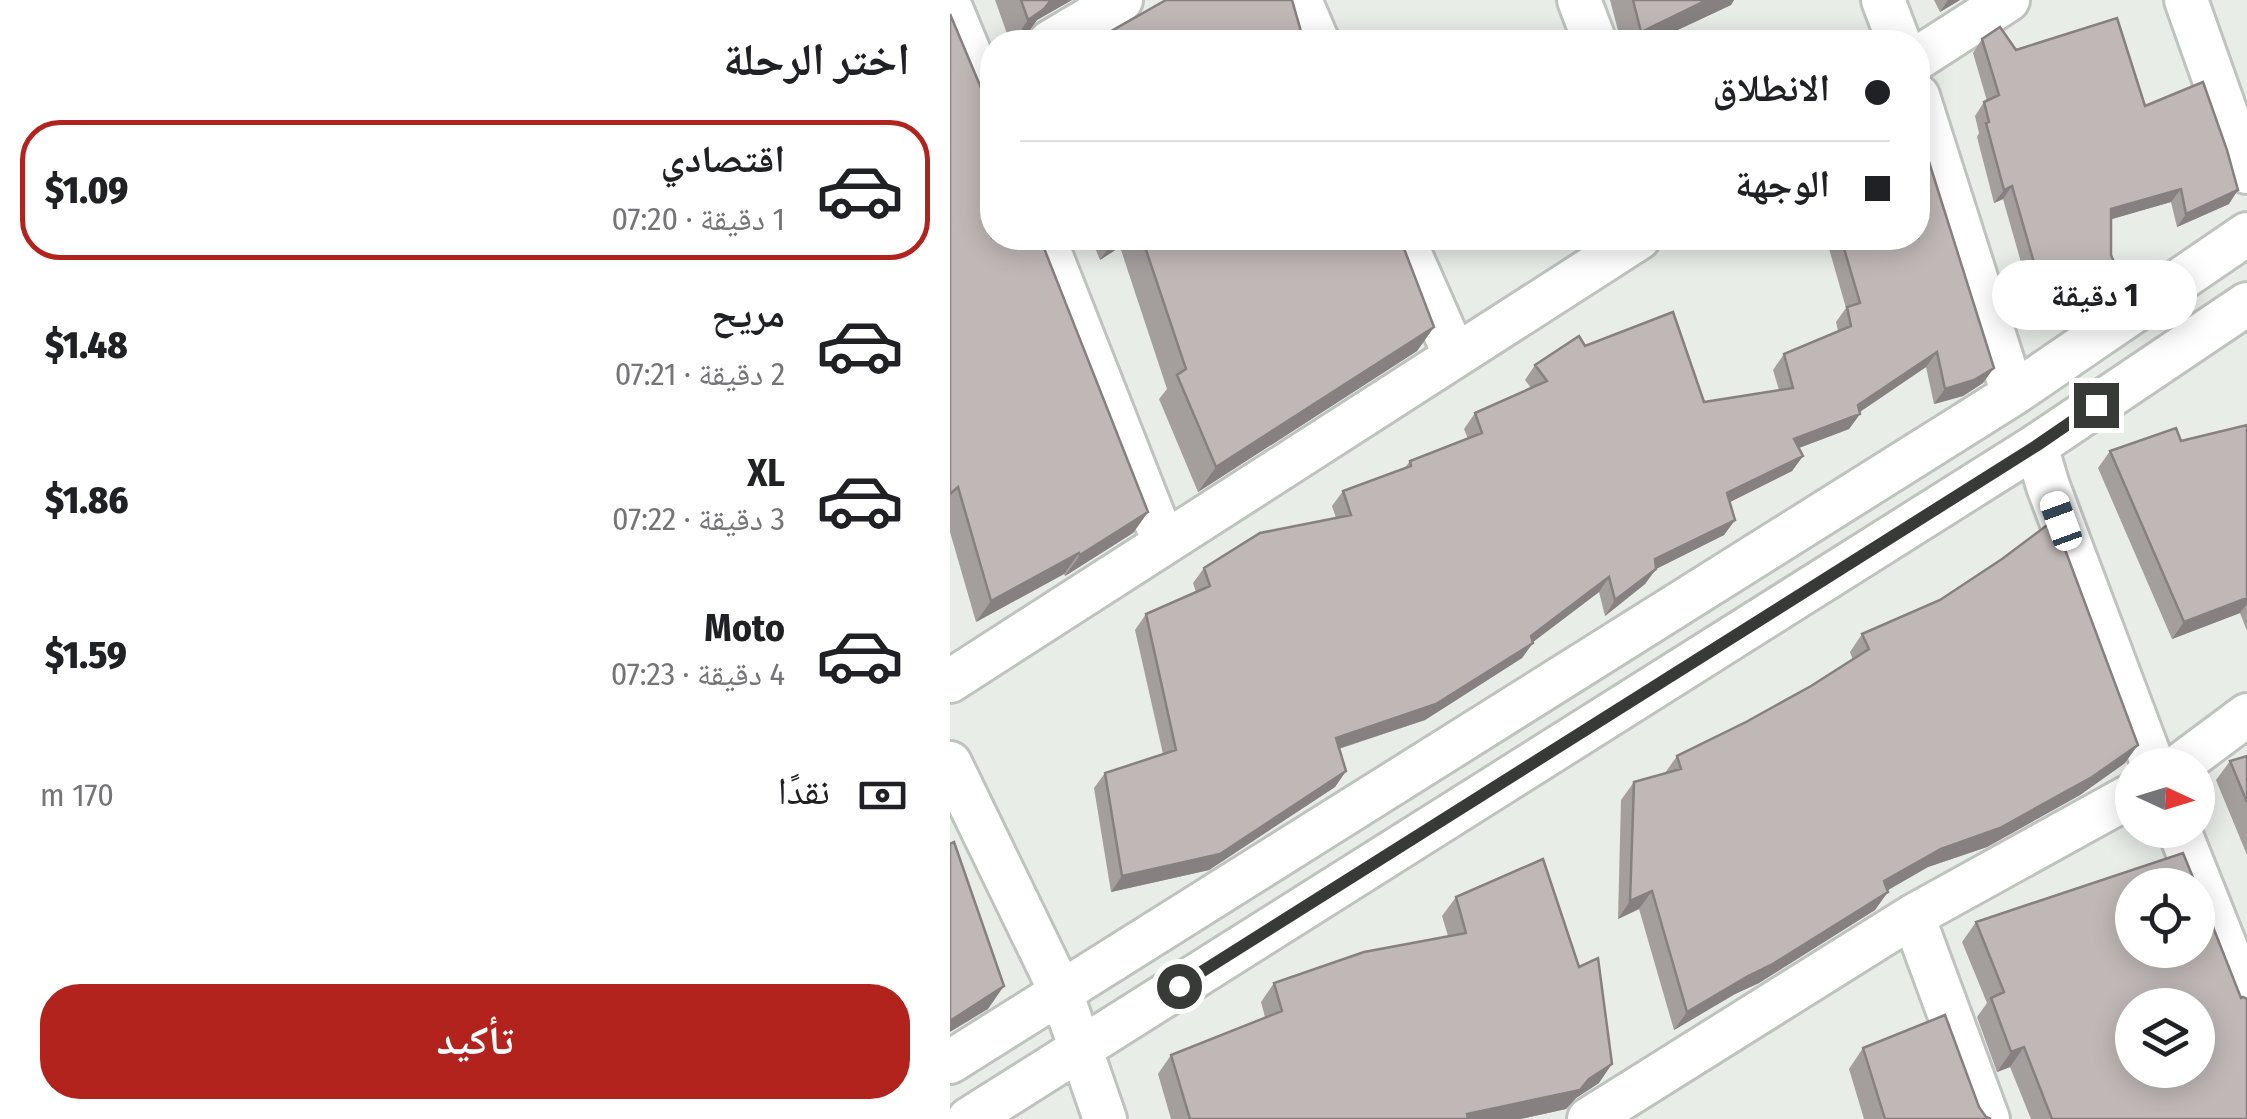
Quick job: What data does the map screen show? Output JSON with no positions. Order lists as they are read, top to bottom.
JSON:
{
  "north": "right",
  "page": {
    "heading": "اختر الرحلة",
    "banner": ["الانطلاق", "الوجهة"],
    "list": [
      {
        "name": "اقتصادي",
        "note": "1 دقيقة · 07:20",
        "value": "$1.09"
      },
      {
        "name": "مريح",
        "note": "2 دقيقة · 07:21",
        "value": "$1.48"
      },
      {
        "name": "XL",
        "note": "3 دقيقة · 07:22",
        "value": "$1.86"
      },
      {
        "name": "Moto",
        "note": "4 دقيقة · 07:23",
        "value": "$1.59"
      }
    ],
    "bubble": "1 دقيقة",
    "pay": ["نقدًا", "170 m"],
    "buttons": "تأكيد"
  }
}
